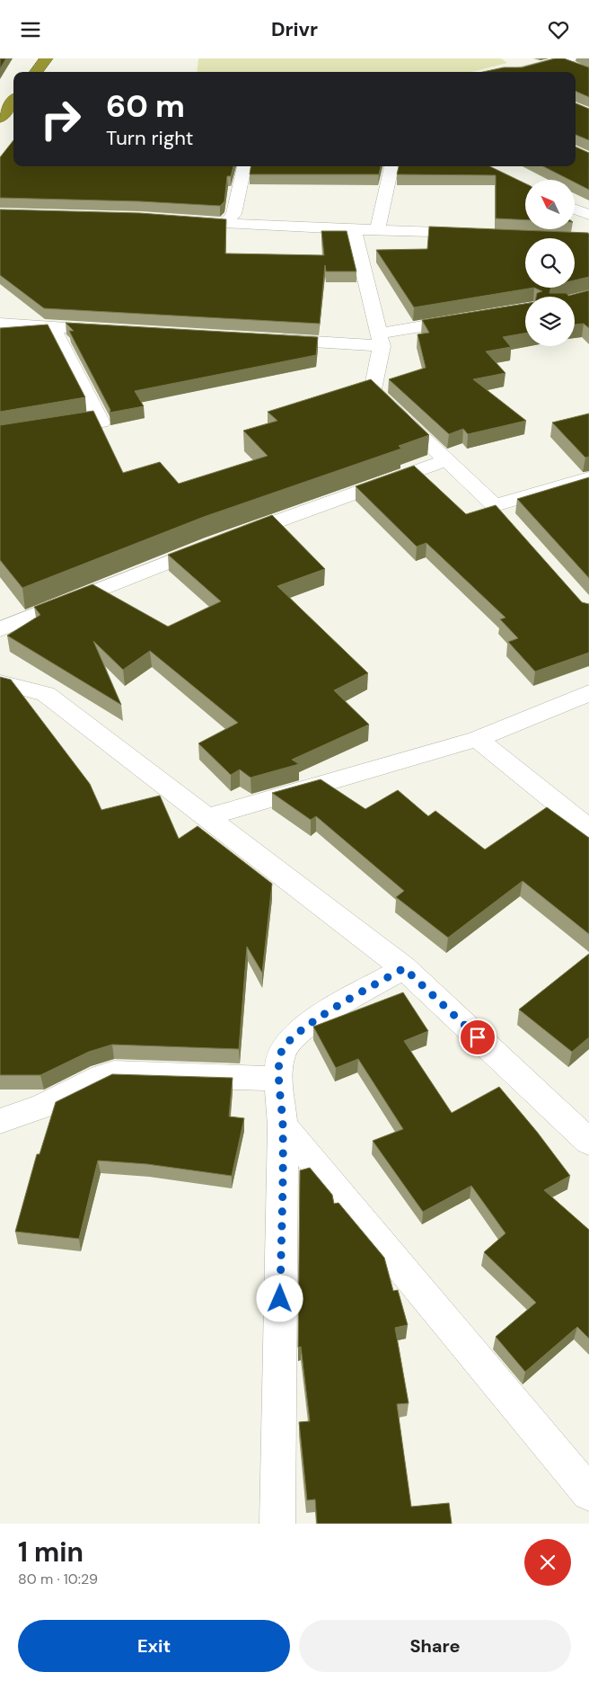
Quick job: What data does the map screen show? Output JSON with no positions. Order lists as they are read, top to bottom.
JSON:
{
  "north": "top left",
  "page": {
    "header": "Drivr",
    "turn": ["60 m", "Turn right"],
    "heading": ["1 min", "80 m · 10:29"],
    "buttons": ["Exit", "Share"]
  }
}
